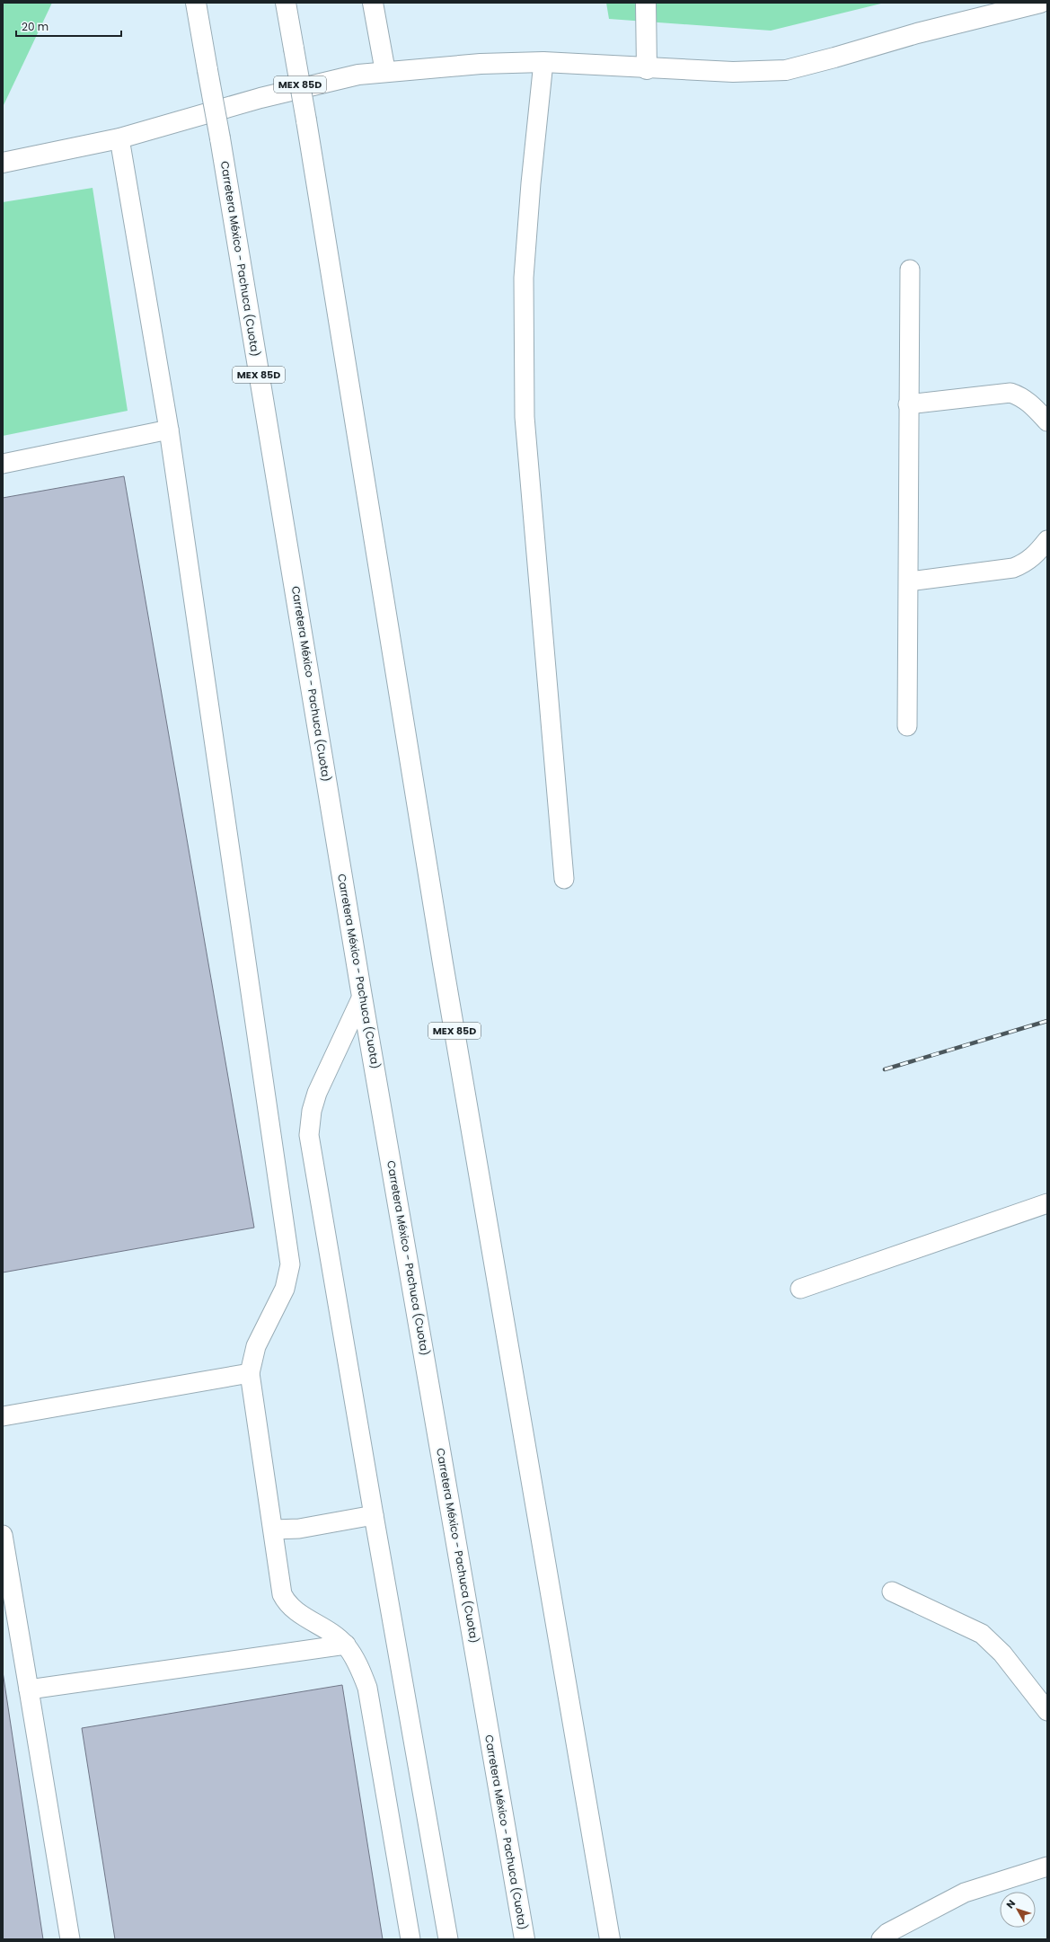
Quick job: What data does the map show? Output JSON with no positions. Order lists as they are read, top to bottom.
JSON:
{
  "streets": {
    "main road": ["MEX 85D", "Carretera México - Pachuca (Cuota)"]
  },
  "scale_bar": "20 m",
  "north": "top left"
}
